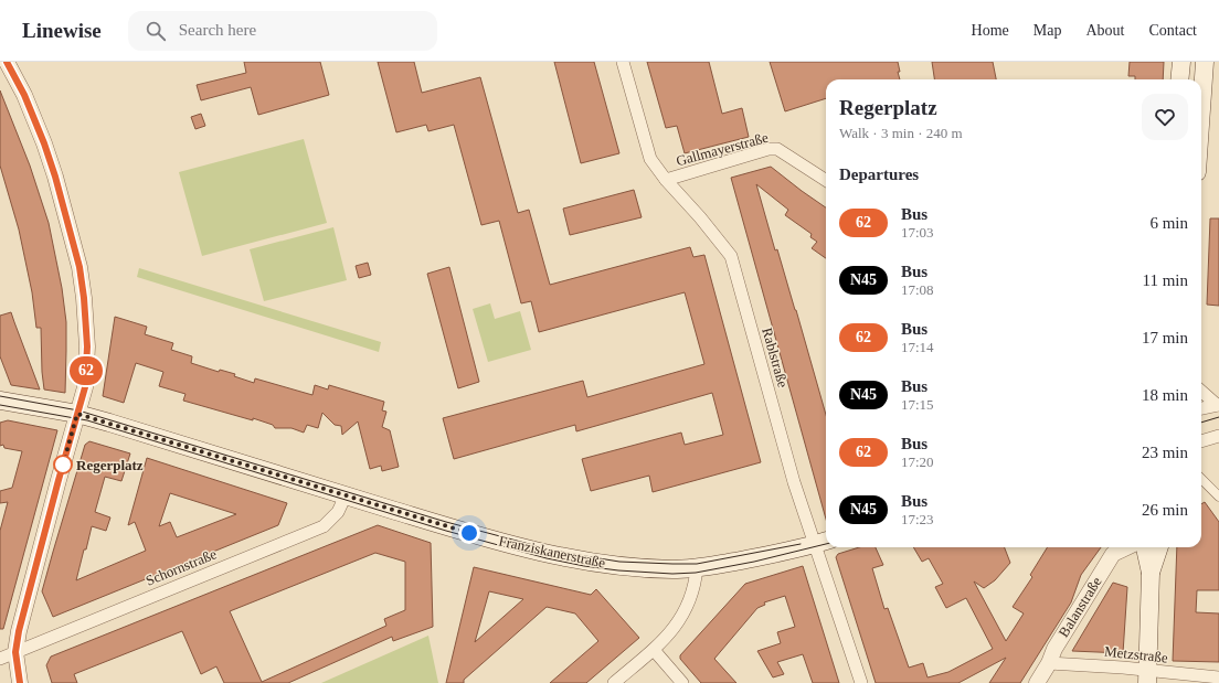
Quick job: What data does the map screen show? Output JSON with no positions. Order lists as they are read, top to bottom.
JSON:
{
  "streets": {
    "main road": ["Franziskanerstraße"],
    "street": [
      "Gallmayerstraße",
      "Rablstraße",
      "Schornstraße",
      "Balanstraße",
      "Metzstraße"
    ]
  },
  "crossings": [
    ["Gallmayerstraße", "Rablstraße"],
    ["Rablstraße", "Franziskanerstraße"],
    ["Franziskanerstraße", "Schornstraße"],
    ["Balanstraße", "Metzstraße"]
  ],
  "places": ["Regerplatz"],
  "lines": ["bus line 62"],
  "page": {
    "header": "Linewise",
    "search": "Search here",
    "nav": [
      "Home",
      "Map",
      "About",
      "Contact"
    ],
    "on_map": "62",
    "heading": [
      ["Regerplatz", "Walk · 3 min · 240 m"],
      "Departures"
    ],
    "list": [
      {
        "mark": "62",
        "name": "Bus",
        "note": "17:03",
        "value": "6 min"
      },
      {
        "mark": "N45",
        "name": "Bus",
        "note": "17:08",
        "value": "11 min"
      },
      {
        "mark": "62",
        "name": "Bus",
        "note": "17:14",
        "value": "17 min"
      },
      {
        "mark": "N45",
        "name": "Bus",
        "note": "17:15",
        "value": "18 min"
      },
      {
        "mark": "62",
        "name": "Bus",
        "note": "17:20",
        "value": "23 min"
      },
      {
        "mark": "N45",
        "name": "Bus",
        "note": "17:23",
        "value": "26 min"
      }
    ]
  }
}
